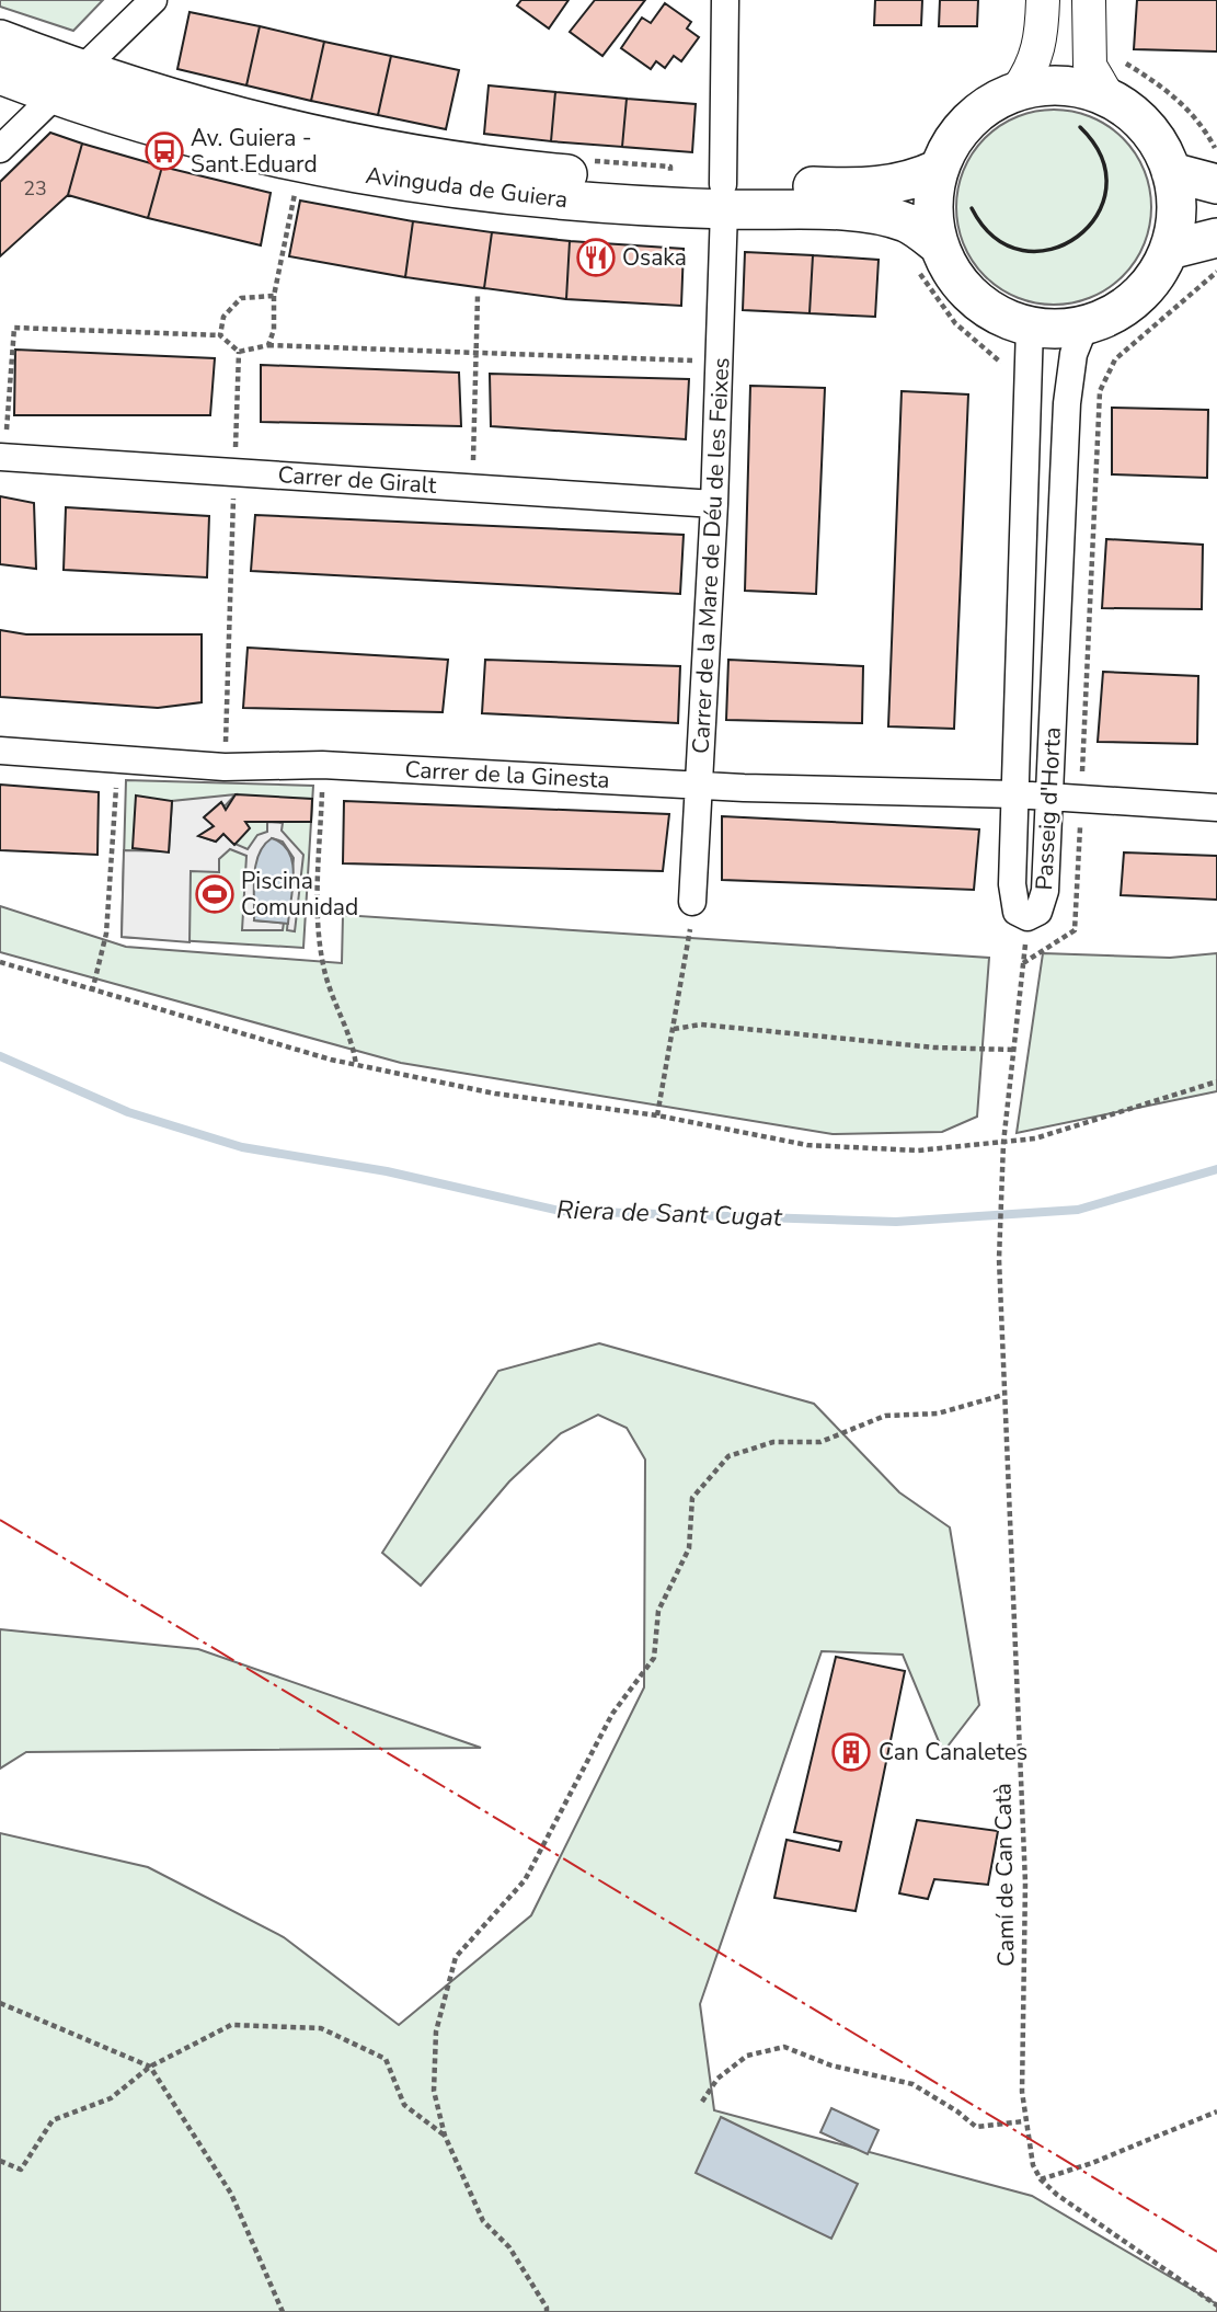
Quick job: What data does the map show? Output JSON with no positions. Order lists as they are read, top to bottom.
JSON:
{
  "streets": {
    "main road": ["Avinguda de Guiera"],
    "street": [
      "Carrer de Giralt",
      "Carrer de la Mare de Déu de les Feixes",
      "Carrer de la Ginesta",
      "Passeig d'Horta"
    ],
    "path": ["Camí de Can Catà"]
  },
  "crossings": [
    ["Avinguda de Guiera", "Carrer de la Mare de Déu de les Feixes"],
    ["Avinguda de Guiera", "Passeig d'Horta"],
    ["Carrer de Giralt", "Carrer de la Mare de Déu de les Feixes"],
    ["Carrer de la Mare de Déu de les Feixes", "Carrer de la Ginesta"],
    ["Carrer de la Ginesta", "Passeig d'Horta"],
    ["Passeig d'Horta", "Camí de Can Catà"]
  ],
  "water": ["Riera de Sant Cugat"],
  "places": {
    "bus stop": ["Av. Guiera - Sant Eduard"],
    "restaurant": ["Osaka"],
    "sports": ["Piscina Comunidad"],
    "building": ["Can Canaletes"]
  },
  "house_numbers": ["23"]
}
